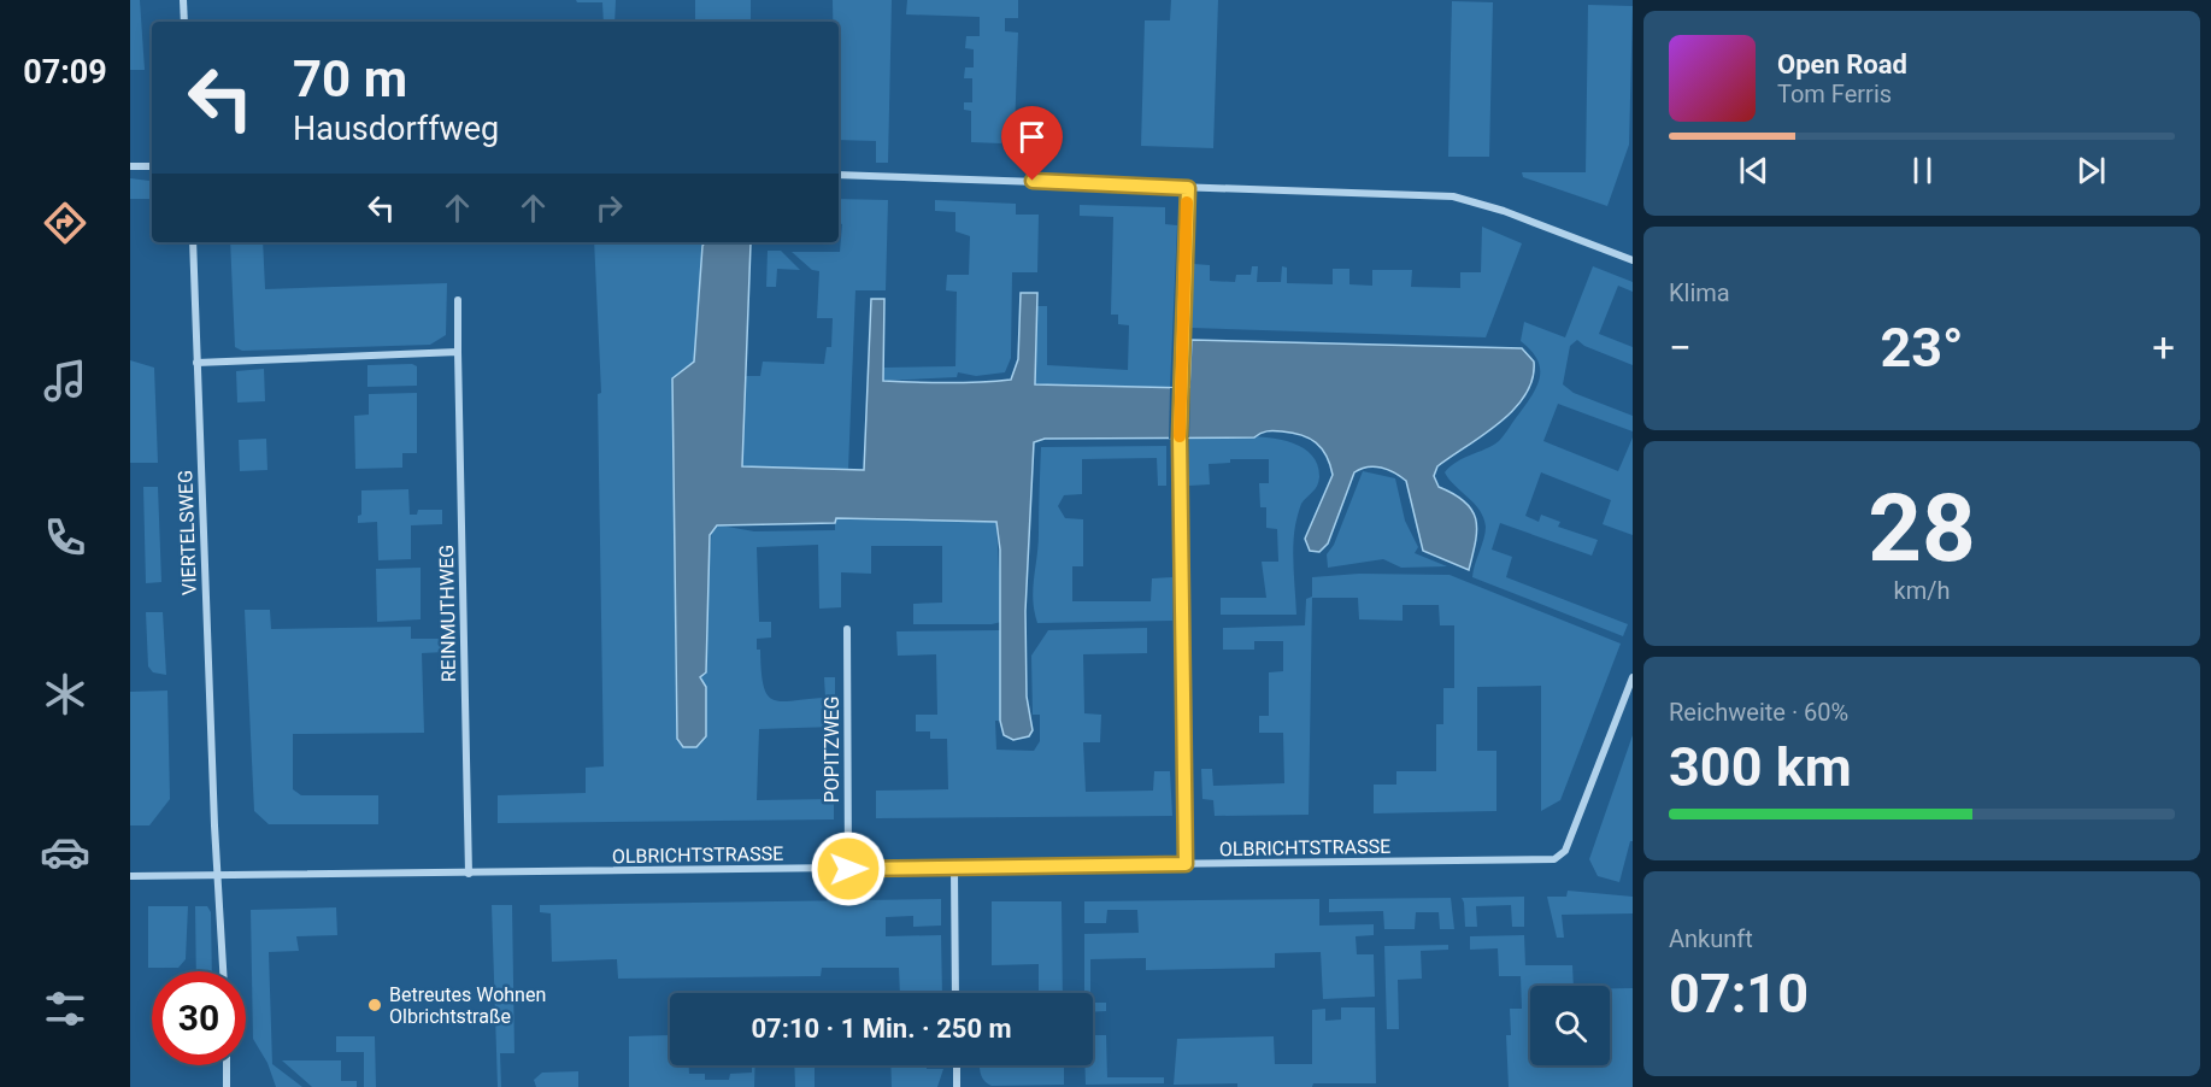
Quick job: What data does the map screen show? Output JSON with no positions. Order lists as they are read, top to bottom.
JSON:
{
  "streets": {
    "street": [
      "VIERTELSWEG",
      "REINMUTHWEG",
      "POPITZWEG",
      "OLBRICHTSTRASSE"
    ]
  },
  "crossings": [
    ["VIERTELSWEG", "OLBRICHTSTRASSE"],
    ["REINMUTHWEG", "OLBRICHTSTRASSE"],
    ["POPITZWEG", "OLBRICHTSTRASSE"]
  ],
  "places": ["Betreutes Wohnen Olbrichtstraße"],
  "page": {
    "tabs": "07:09",
    "turn": ["70 m", "Hausdorffweg"],
    "song": ["Open Road", "Tom Ferris"],
    "tile": [
      "Klima",
      ["28", "km/h"],
      ["Reichweite · 60%", "300 km"],
      ["Ankunft", "07:10"]
    ],
    "heat": ["−", "23°", "+"],
    "limit": "30",
    "trip": "07:10 · 1 Min. · 250 m"
  }
}
